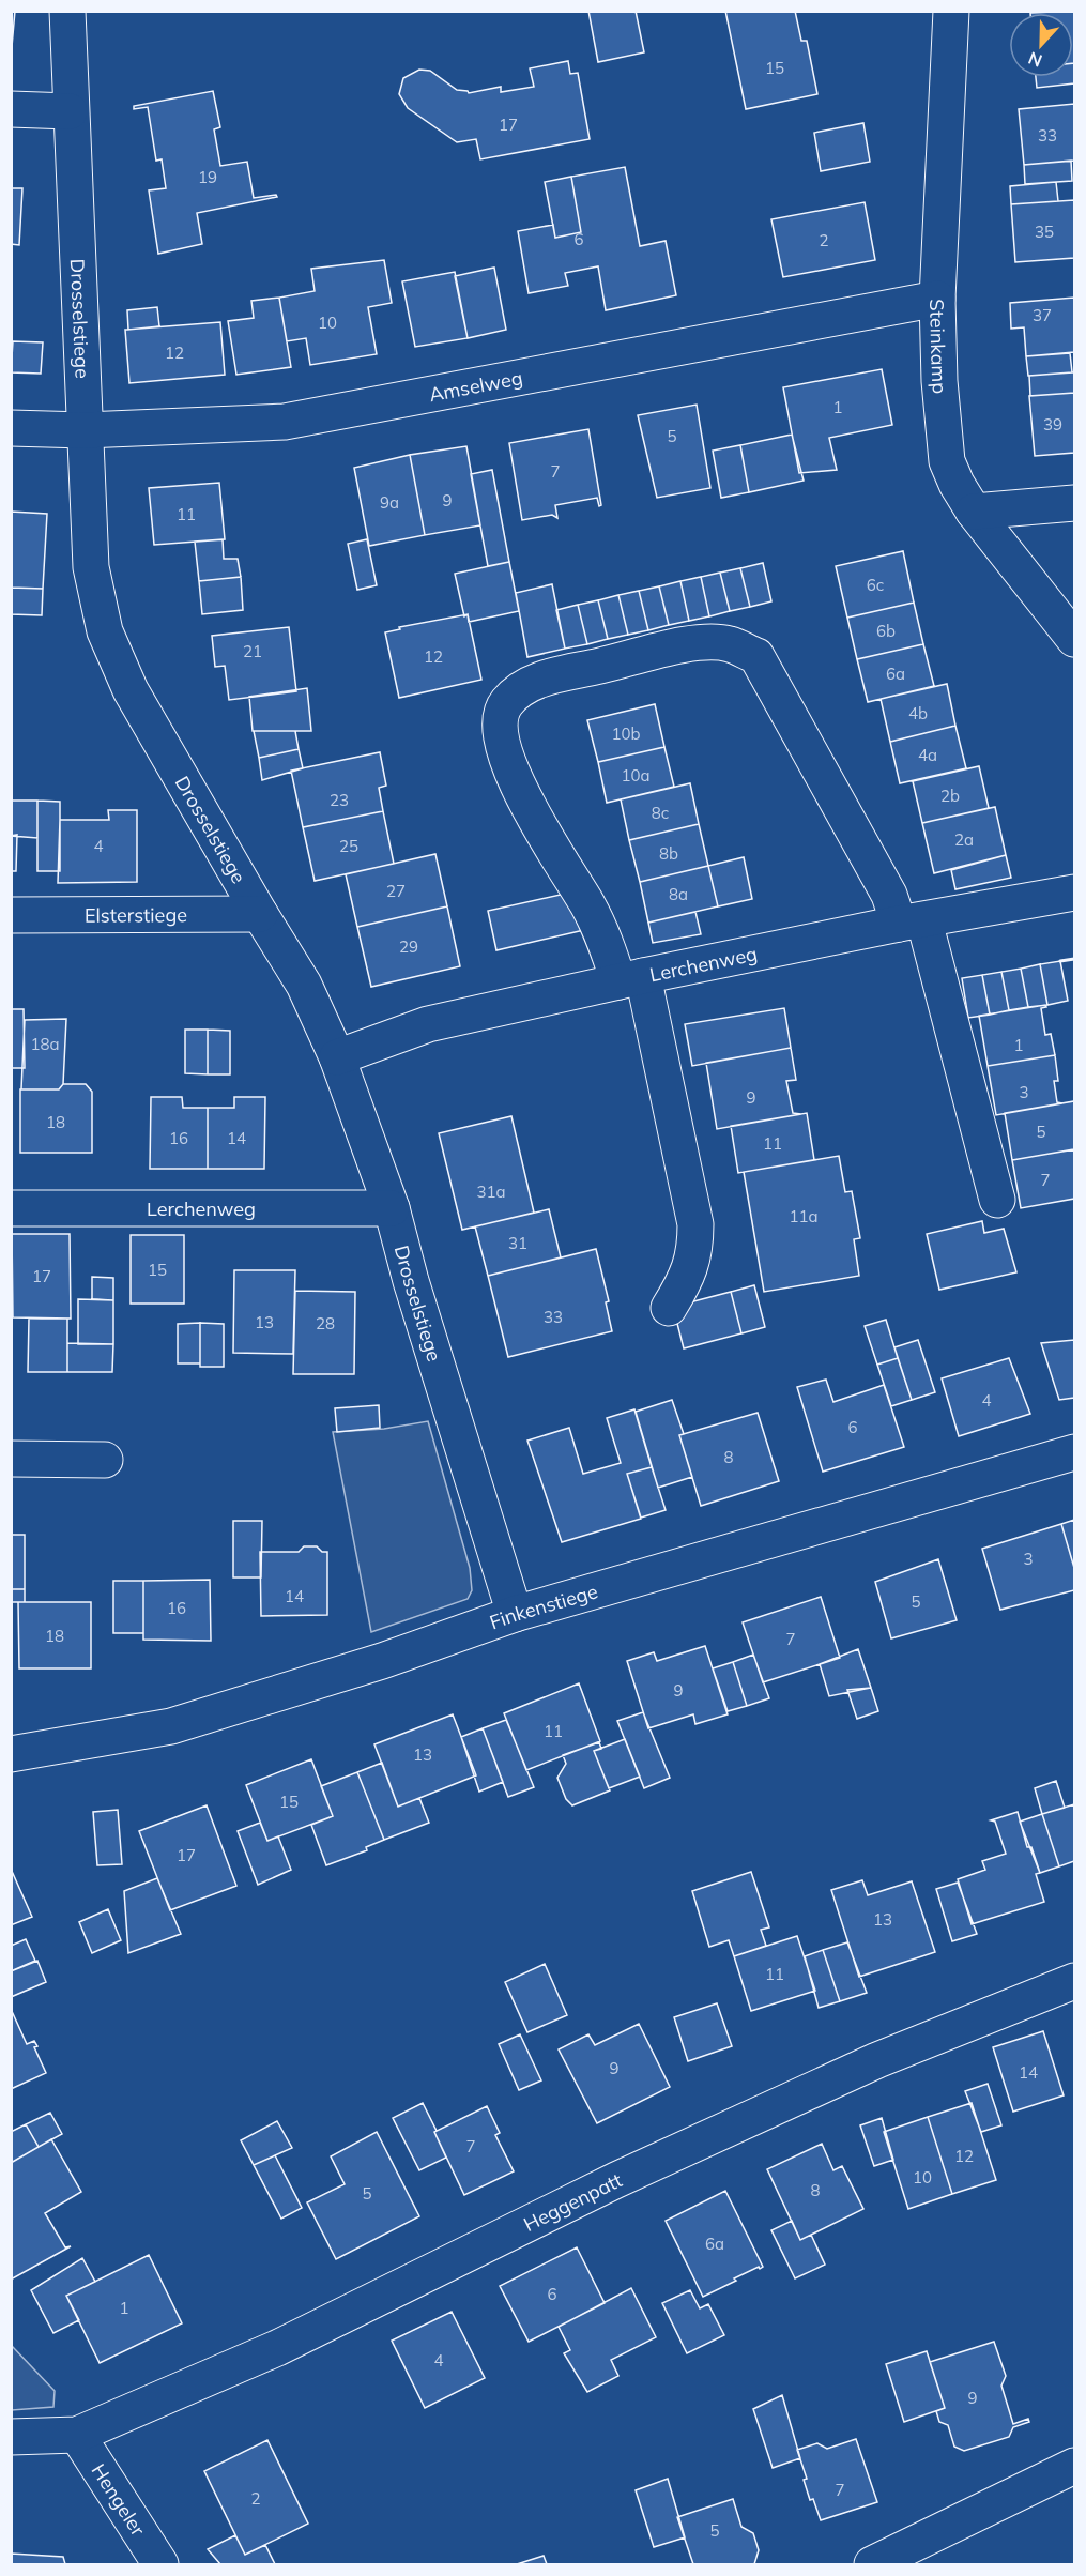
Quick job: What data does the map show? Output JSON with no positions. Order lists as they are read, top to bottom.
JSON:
{
  "streets": {
    "street": [
      "Drosselstiege",
      "Steinkamp",
      "Amselweg",
      "Elsterstiege",
      "Lerchenweg",
      "Finkenstiege",
      "Heggenpatt",
      "Hengeler"
    ]
  },
  "crossings": [
    ["Drosselstiege", "Amselweg"],
    ["Drosselstiege", "Elsterstiege"],
    ["Drosselstiege", "Lerchenweg"],
    ["Drosselstiege", "Finkenstiege"],
    ["Steinkamp", "Amselweg"],
    ["Heggenpatt", "Hengeler"]
  ],
  "house_numbers": [
    "15",
    "17",
    "33",
    "19",
    "35",
    "6",
    "2",
    "37",
    "10",
    "12",
    "1",
    "39",
    "5",
    "7",
    "9",
    "9a",
    "11",
    "6c",
    "6b",
    "21",
    "12",
    "6a",
    "4b",
    "10b",
    "4a",
    "10a",
    "2b",
    "23",
    "8c",
    "2a",
    "4",
    "25",
    "8b",
    "27",
    "8a",
    "29",
    "18a",
    "1",
    "3",
    "9",
    "18",
    "5",
    "16",
    "14",
    "11",
    "7",
    "31a",
    "11a",
    "31",
    "15",
    "17",
    "33",
    "13",
    "28",
    "4",
    "6",
    "8",
    "3",
    "14",
    "5",
    "16",
    "18",
    "7",
    "9",
    "11",
    "13",
    "15",
    "17",
    "13",
    "11",
    "9",
    "14",
    "7",
    "12",
    "10",
    "8",
    "5",
    "6a",
    "6",
    "1",
    "4",
    "9",
    "7",
    "2",
    "5"
  ],
  "north": "bottom"
}
